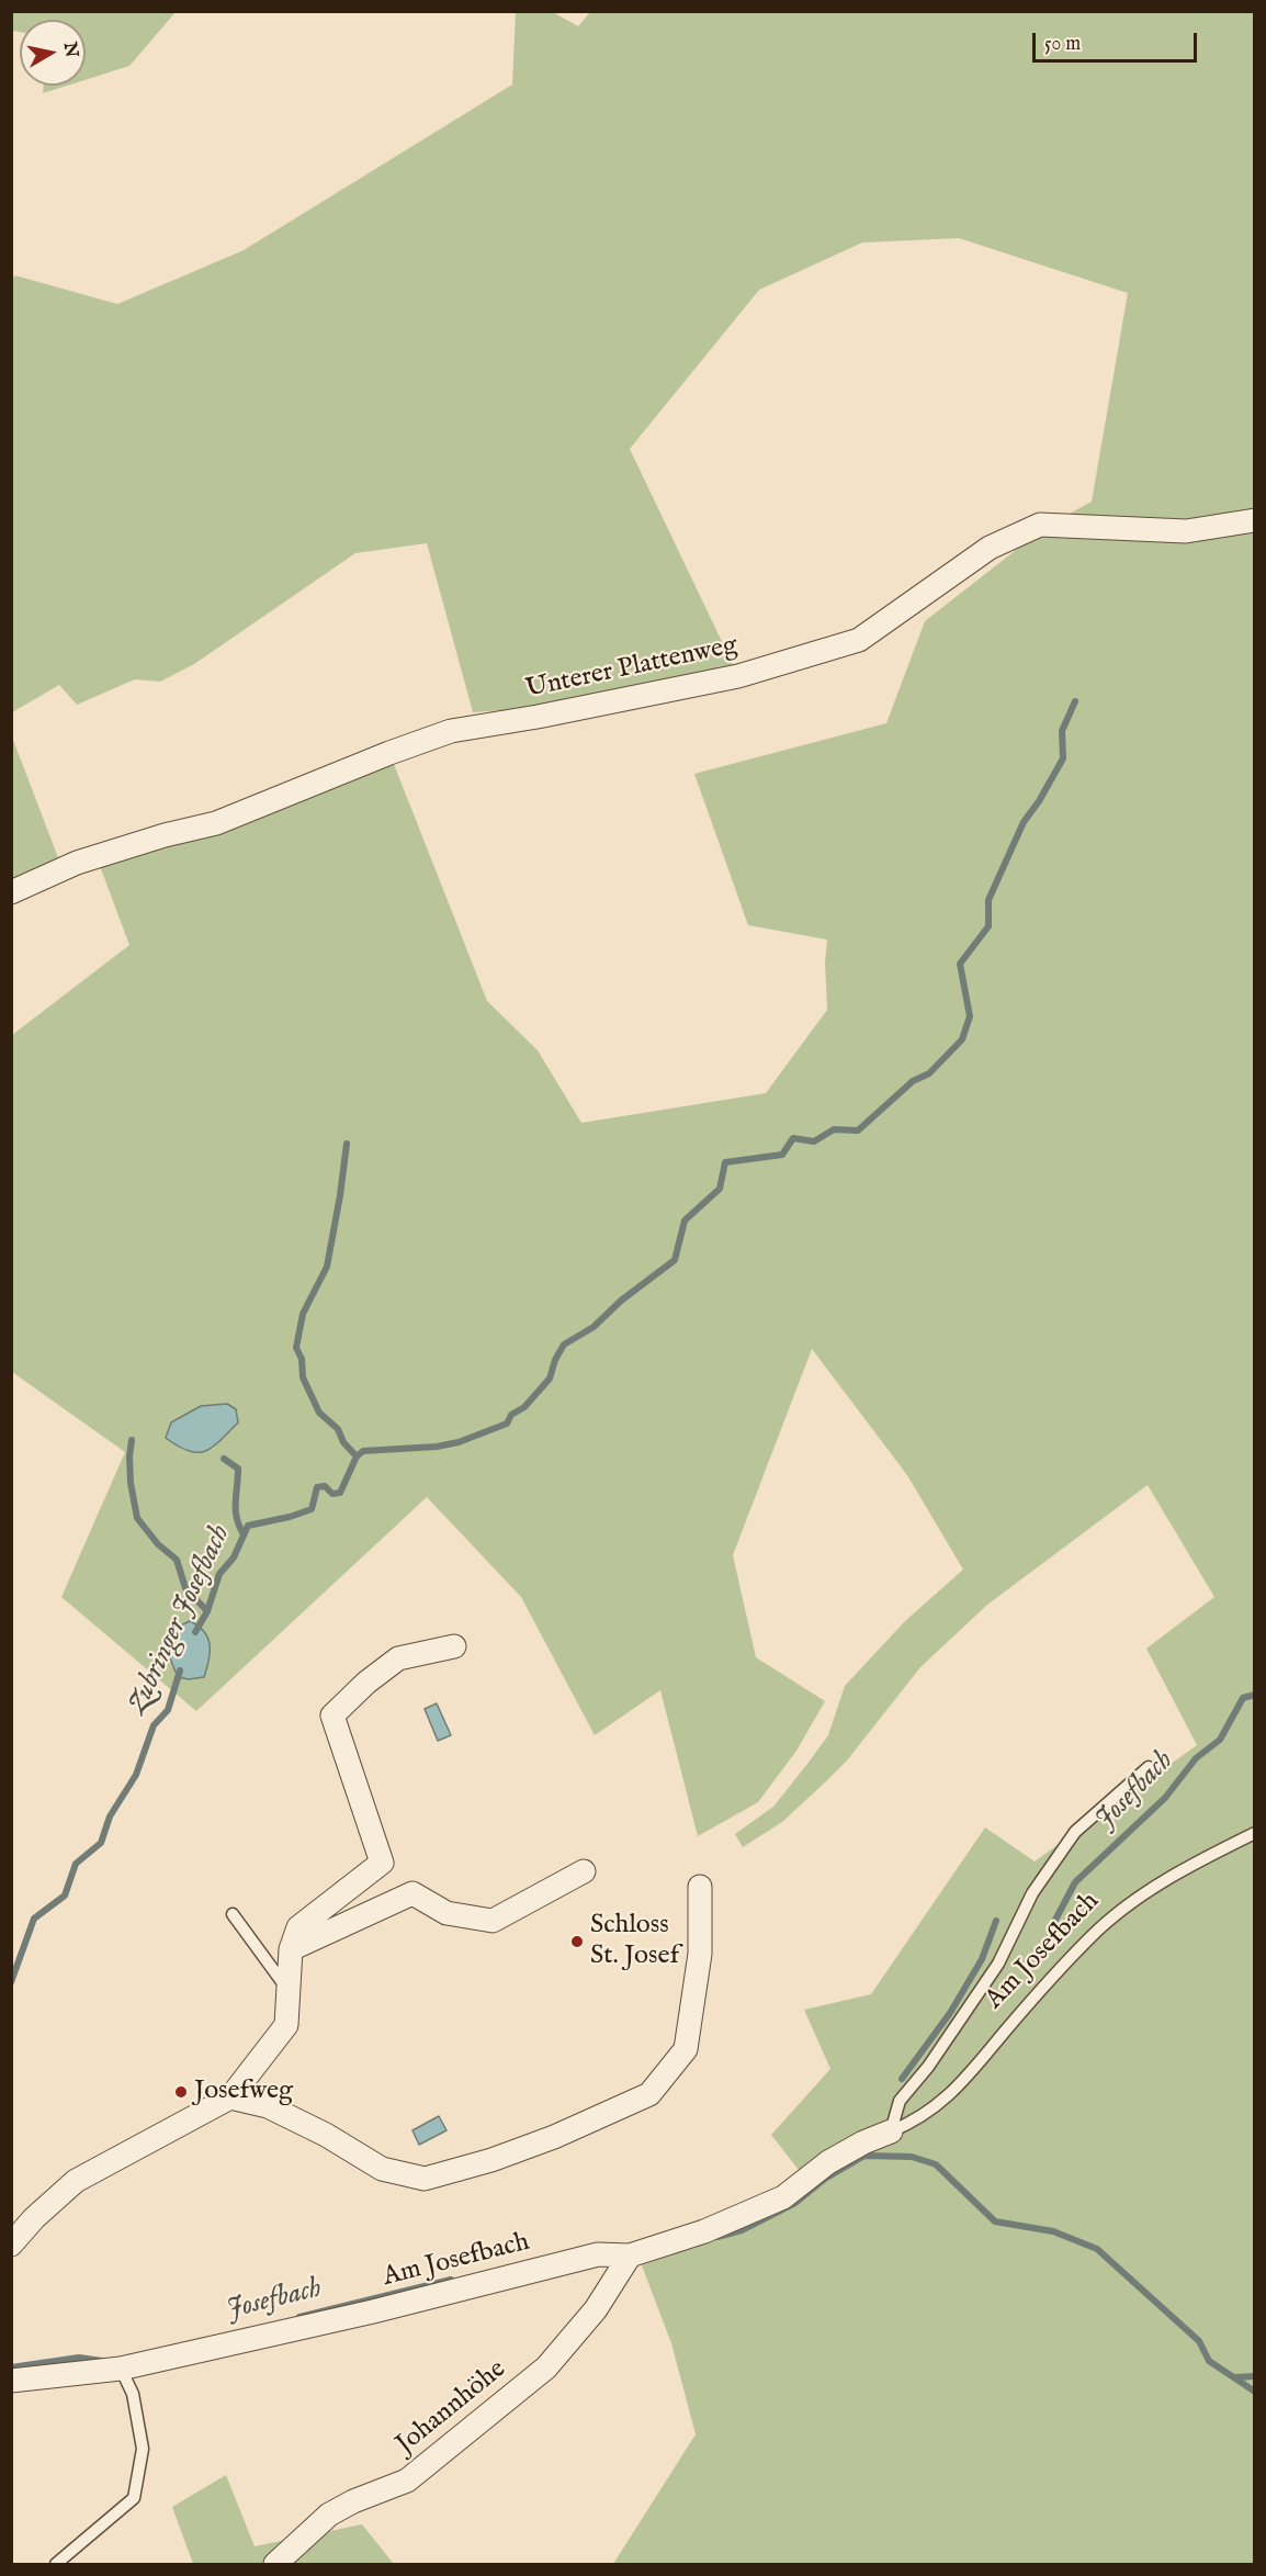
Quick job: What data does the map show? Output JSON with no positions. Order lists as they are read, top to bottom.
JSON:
{
  "streets": {
    "street": ["Unterer Plattenweg", "Am Josefbach", "Johannhöhe"]
  },
  "crossings": [
    ["Am Josefbach", "Johannhöhe"]
  ],
  "water": ["Zubringer Josefbach", "Josefbach"],
  "places": ["Schloss St. Josef", "Josefweg"],
  "scale_bar": "50 m",
  "north": "right"
}
